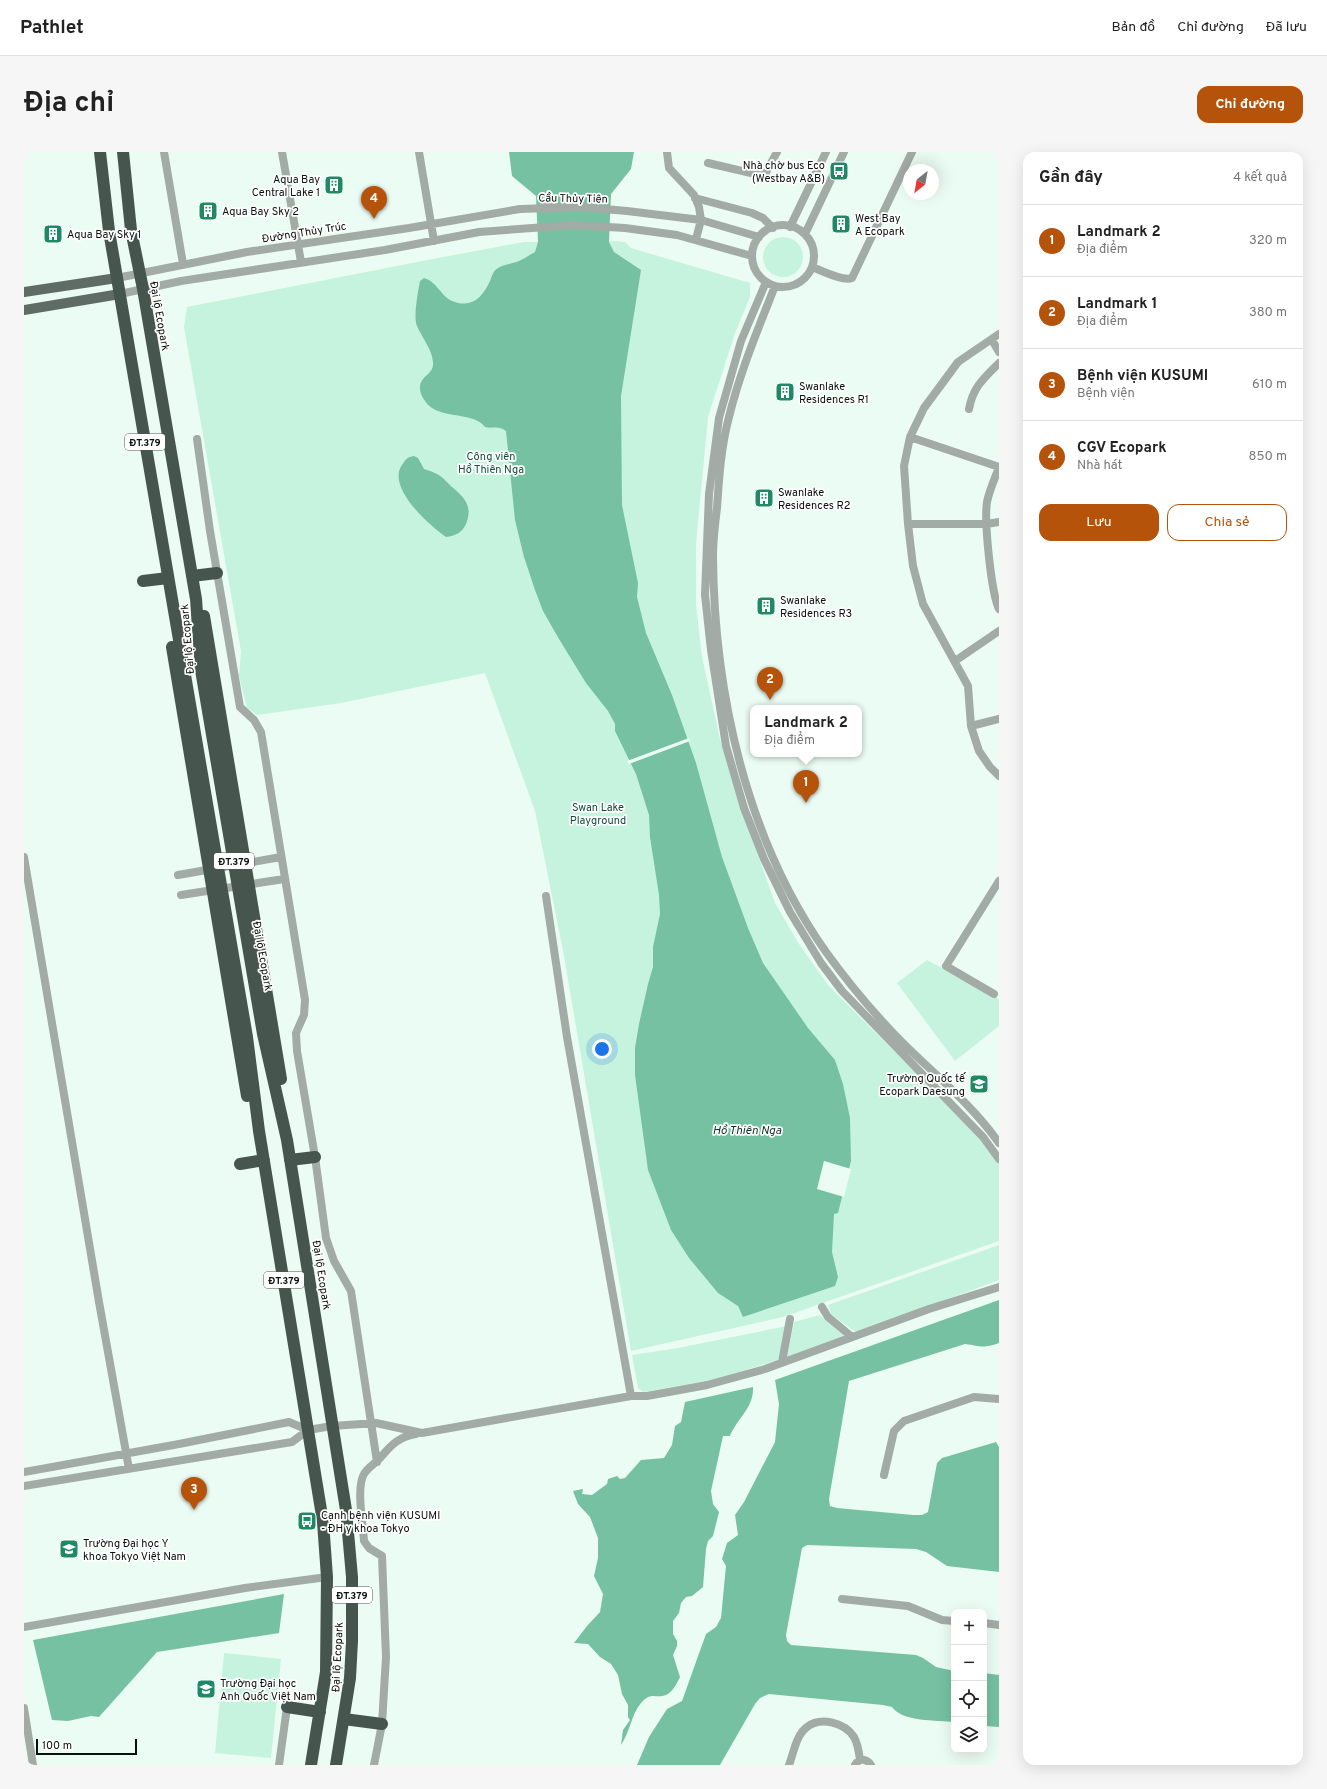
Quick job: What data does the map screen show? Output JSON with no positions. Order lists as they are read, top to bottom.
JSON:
{
  "streets": {
    "highway": ["Đại lộ Ecopark", "ĐT.379"],
    "street": ["Cầu Thủy Tiên", "Đường Thủy Trúc"]
  },
  "crossings": [
    ["Cầu Thủy Tiên", "Đường Thủy Trúc"],
    ["Đường Thủy Trúc", "Đại lộ Ecopark"]
  ],
  "water": ["Hồ Thiên Nga"],
  "parks": ["Công viên Hồ Thiên Nga", "Swan Lake Playground"],
  "places": {
    "bus stop": ["Nhà chờ bus Eco (Westbay A&B)", "Cạnh bệnh viện KUSUMI - ĐH y khoa Tokyo"],
    "building": [
      "Aqua Bay Central Lake 1",
      "Aqua Bay Sky 2",
      "West Bay A Ecopark",
      "Aqua Bay Sky 1",
      "Swanlake Residences R1",
      "Swanlake Residences R2",
      "Swanlake Residences R3"
    ],
    "school or university": ["Trường Quốc tế Ecopark Daesung", "Trường Đại học Y khoa Tokyo Việt Nam", "Trường Đại học Anh Quốc Việt Nam"]
  },
  "scale_bar": "100 m",
  "north": "bottom left",
  "page": {
    "header": "Pathlet",
    "nav": ["Bản đồ", "Chỉ đường", "Đã lưu"],
    "title": "Địa chỉ",
    "buttons": [
      "Chỉ đường",
      ["Lưu", "Chia sẻ"]
    ],
    "heading": ["Gần đây", "4 kết quả"],
    "pins": [
      "4",
      "2",
      "1",
      "3"
    ],
    "list": [
      {
        "mark": "1",
        "name": "Landmark 2",
        "note": "Địa điểm",
        "value": "320 m"
      },
      {
        "mark": "2",
        "name": "Landmark 1",
        "note": "Địa điểm",
        "value": "380 m"
      },
      {
        "mark": "3",
        "name": "Bệnh viện KUSUMI",
        "note": "Bệnh viện",
        "value": "610 m"
      },
      {
        "mark": "4",
        "name": "CGV Ecopark",
        "note": "Nhà hát",
        "value": "850 m"
      }
    ],
    "popup": ["Landmark 2", "Địa điểm"],
    "map_buttons": ["+", "−"],
    "scale": "100 m"
  }
}
